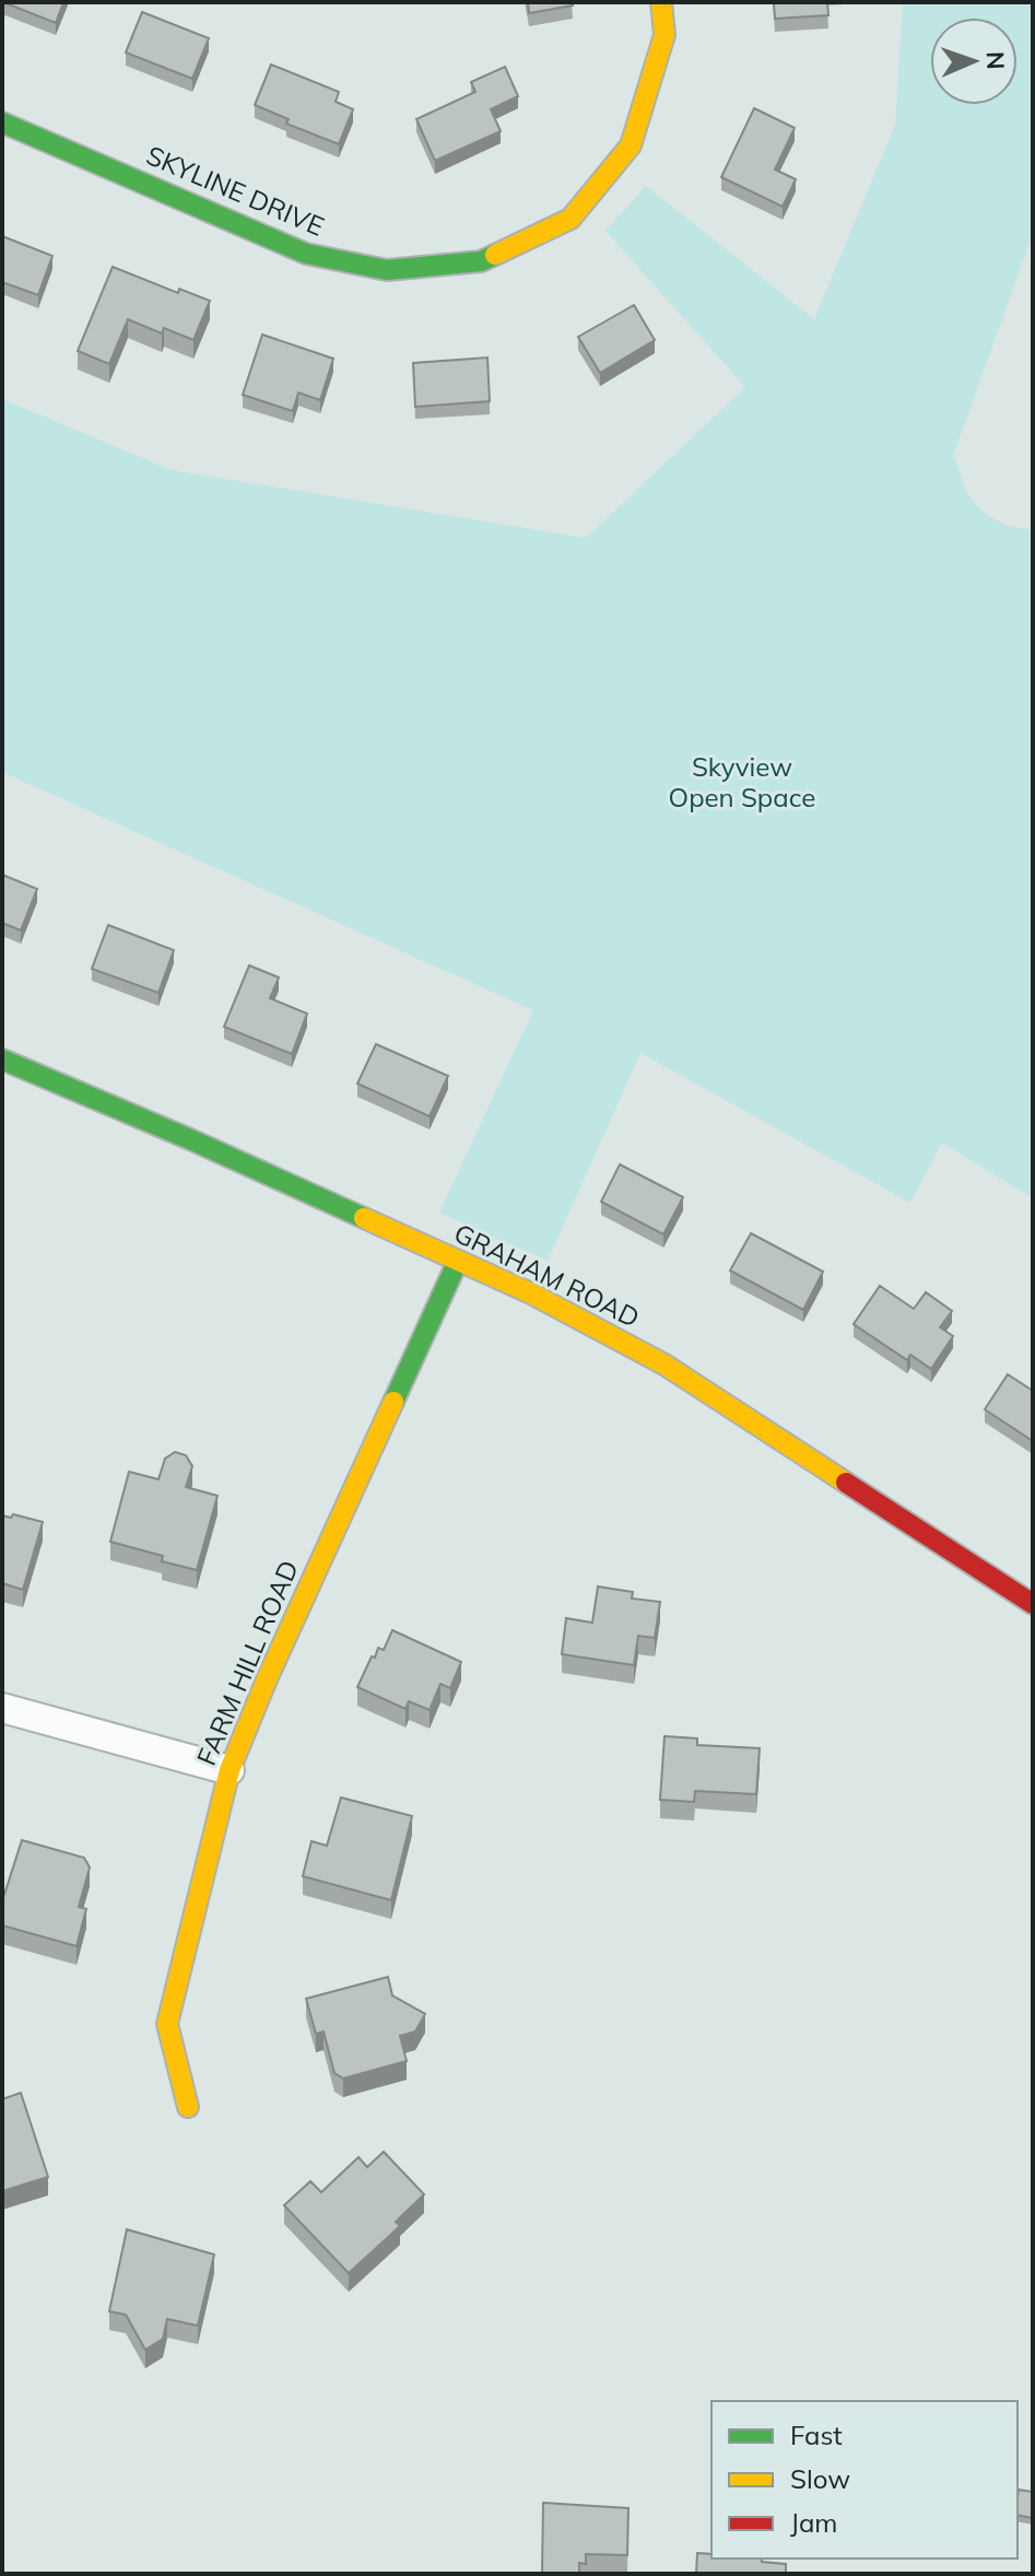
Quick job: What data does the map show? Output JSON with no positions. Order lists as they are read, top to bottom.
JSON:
{
  "streets": {
    "street": ["SKYLINE DRIVE", "GRAHAM ROAD", "FARM HILL ROAD"]
  },
  "crossings": [
    ["GRAHAM ROAD", "FARM HILL ROAD"]
  ],
  "parks": ["Skyview Open Space"],
  "legend": ["Fast", "Slow", "Jam"],
  "north": "right"
}
